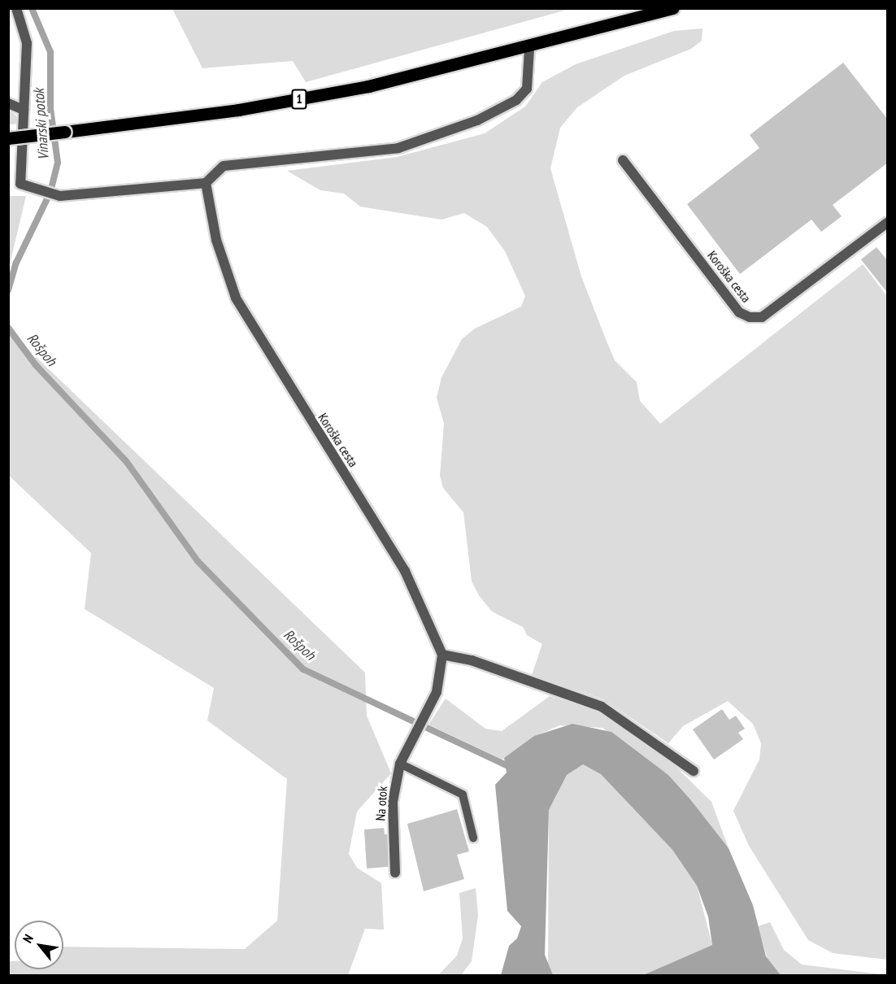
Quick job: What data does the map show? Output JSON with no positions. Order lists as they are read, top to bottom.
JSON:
{
  "streets": {
    "main road": ["1"],
    "street": ["Koroška cesta", "Na otok"]
  },
  "crossings": [
    ["Koroška cesta", "Na otok"]
  ],
  "water": ["Vinarski potok", "Rošpoh"],
  "north": "top left"
}
